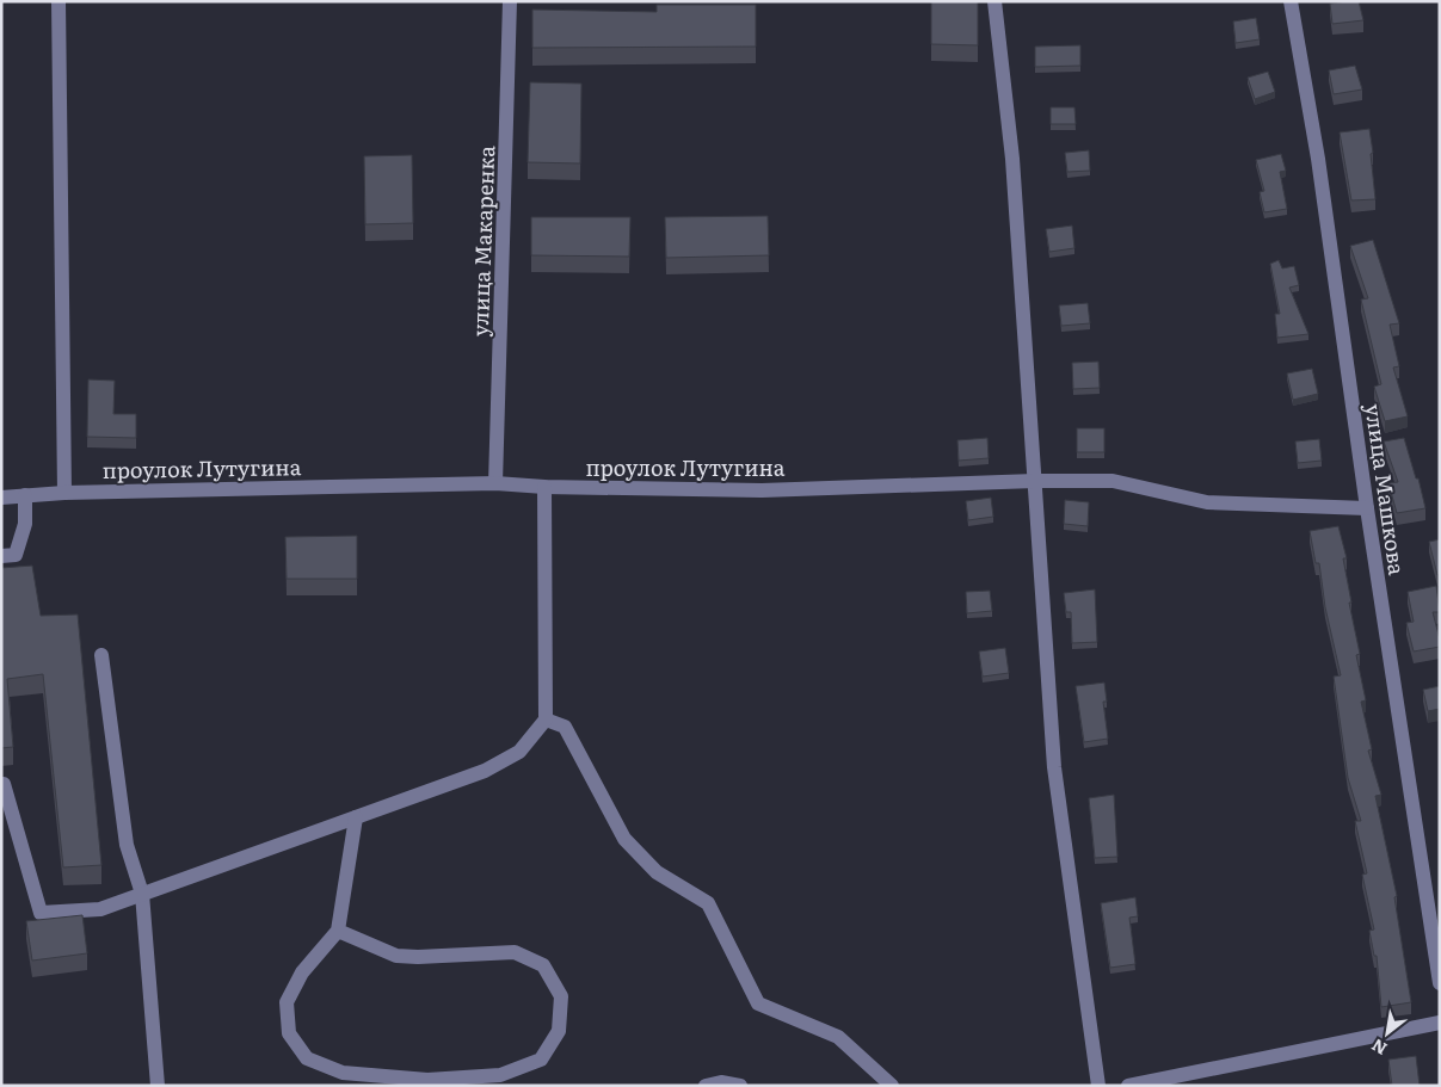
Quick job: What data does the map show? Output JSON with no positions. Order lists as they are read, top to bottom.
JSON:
{
  "streets": {
    "street": ["улица Макаренка", "проулок Лутугина", "улица Машкова"]
  },
  "crossings": [
    ["улица Макаренка", "проулок Лутугина"],
    ["проулок Лутугина", "улица Машкова"]
  ],
  "north": "bottom left"
}
